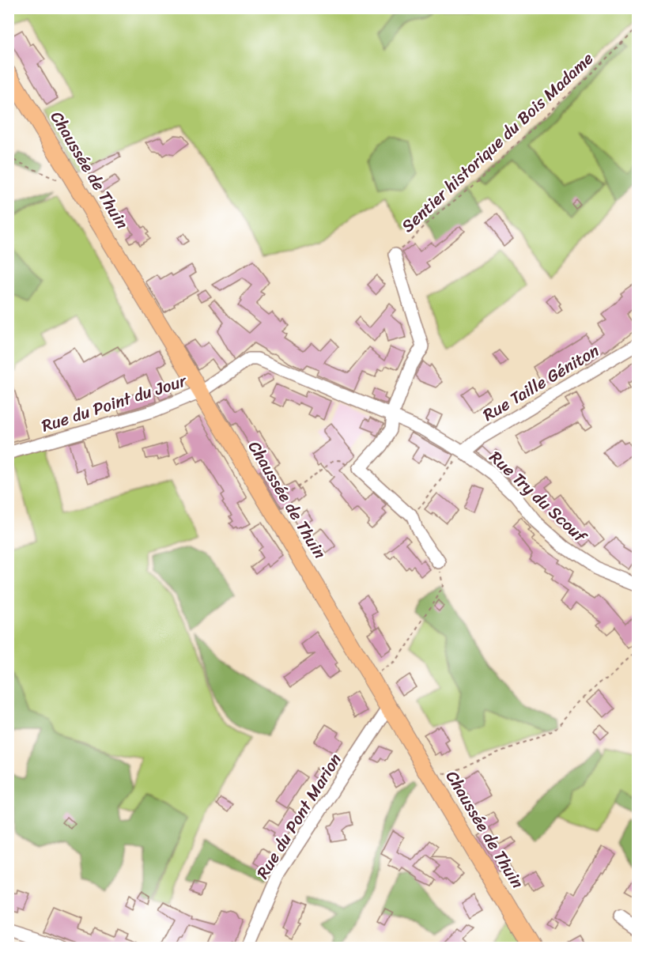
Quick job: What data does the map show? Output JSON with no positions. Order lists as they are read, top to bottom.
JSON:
{
  "streets": {
    "main road": ["Chaussée de Thuin"],
    "street": [
      "Rue Taille Géniton",
      "Rue du Point du Jour",
      "Rue Try du Scouf",
      "Rue du Pont Marion"
    ],
    "path": ["Sentier historique du Bois Madame"]
  },
  "crossings": [
    ["Chaussée de Thuin", "Rue du Point du Jour"],
    ["Chaussée de Thuin", "Rue Try du Scouf"],
    ["Chaussée de Thuin", "Rue du Pont Marion"],
    ["Rue Taille Géniton", "Rue Try du Scouf"],
    ["Rue du Point du Jour", "Rue Try du Scouf"]
  ]
}
